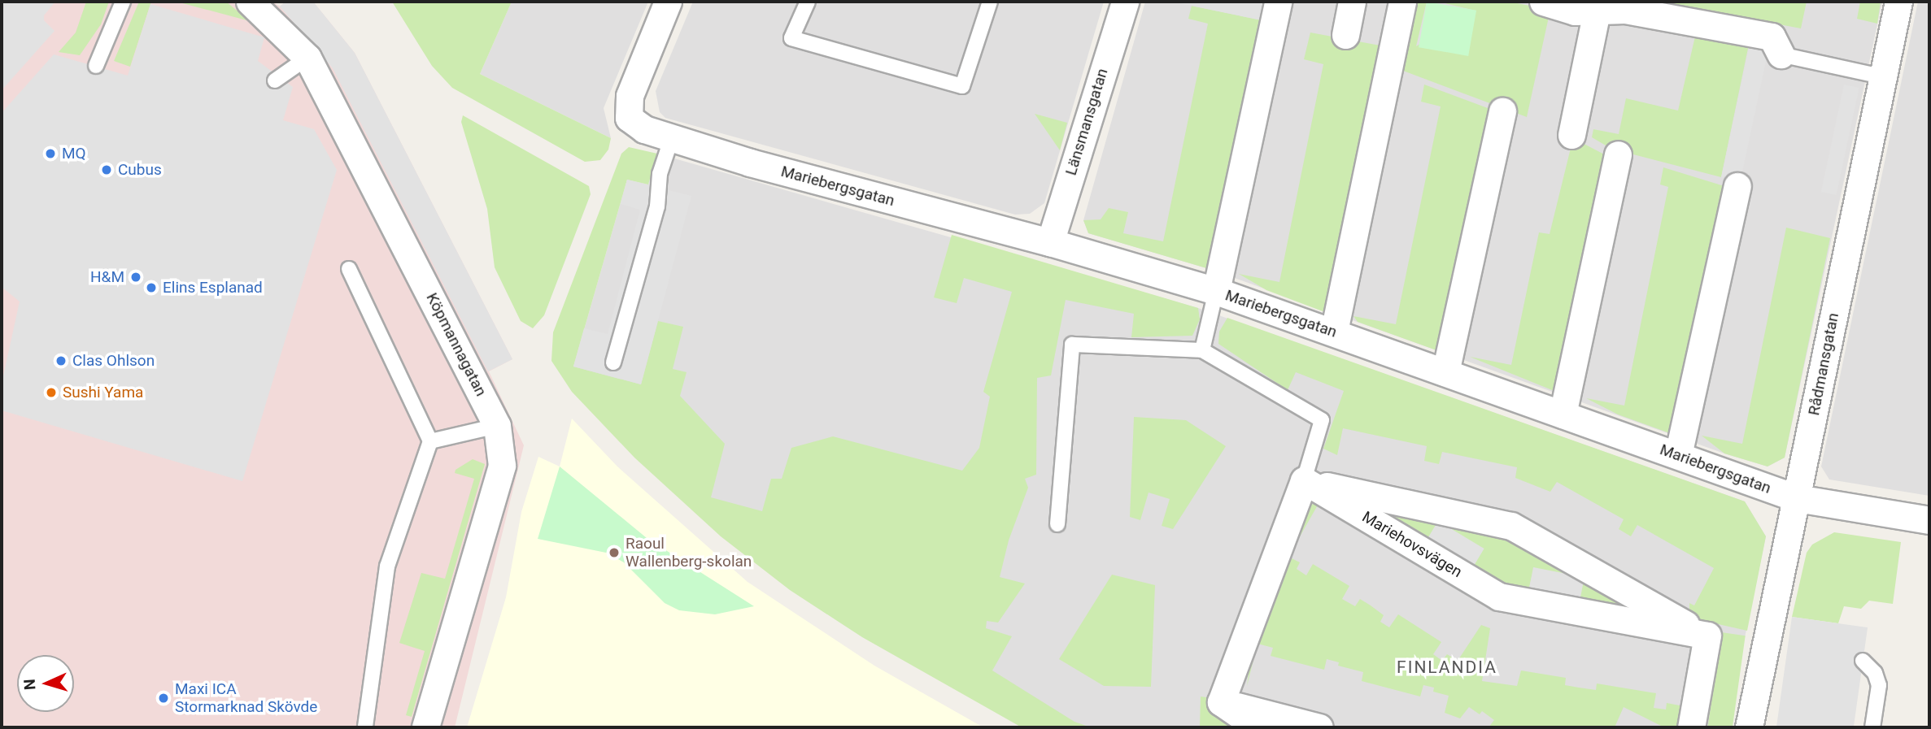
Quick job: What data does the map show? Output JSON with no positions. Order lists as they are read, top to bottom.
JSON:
{
  "streets": {
    "street": [
      "Länsmansgatan",
      "Mariebergsgatan",
      "Köpmannagatan",
      "Rådmansgatan",
      "Mariehovsvägen"
    ]
  },
  "crossings": [
    ["Länsmansgatan", "Mariebergsgatan"],
    ["Mariebergsgatan", "Rådmansgatan"]
  ],
  "districts": ["FINLANDIA"],
  "places": [
    "MQ",
    "Cubus",
    "H&M",
    "Elins Esplanad",
    "Clas Ohlson",
    "Sushi Yama",
    "Raoul Wallenberg-skolan",
    "Maxi ICA Stormarknad Skövde"
  ],
  "north": "left"
}
